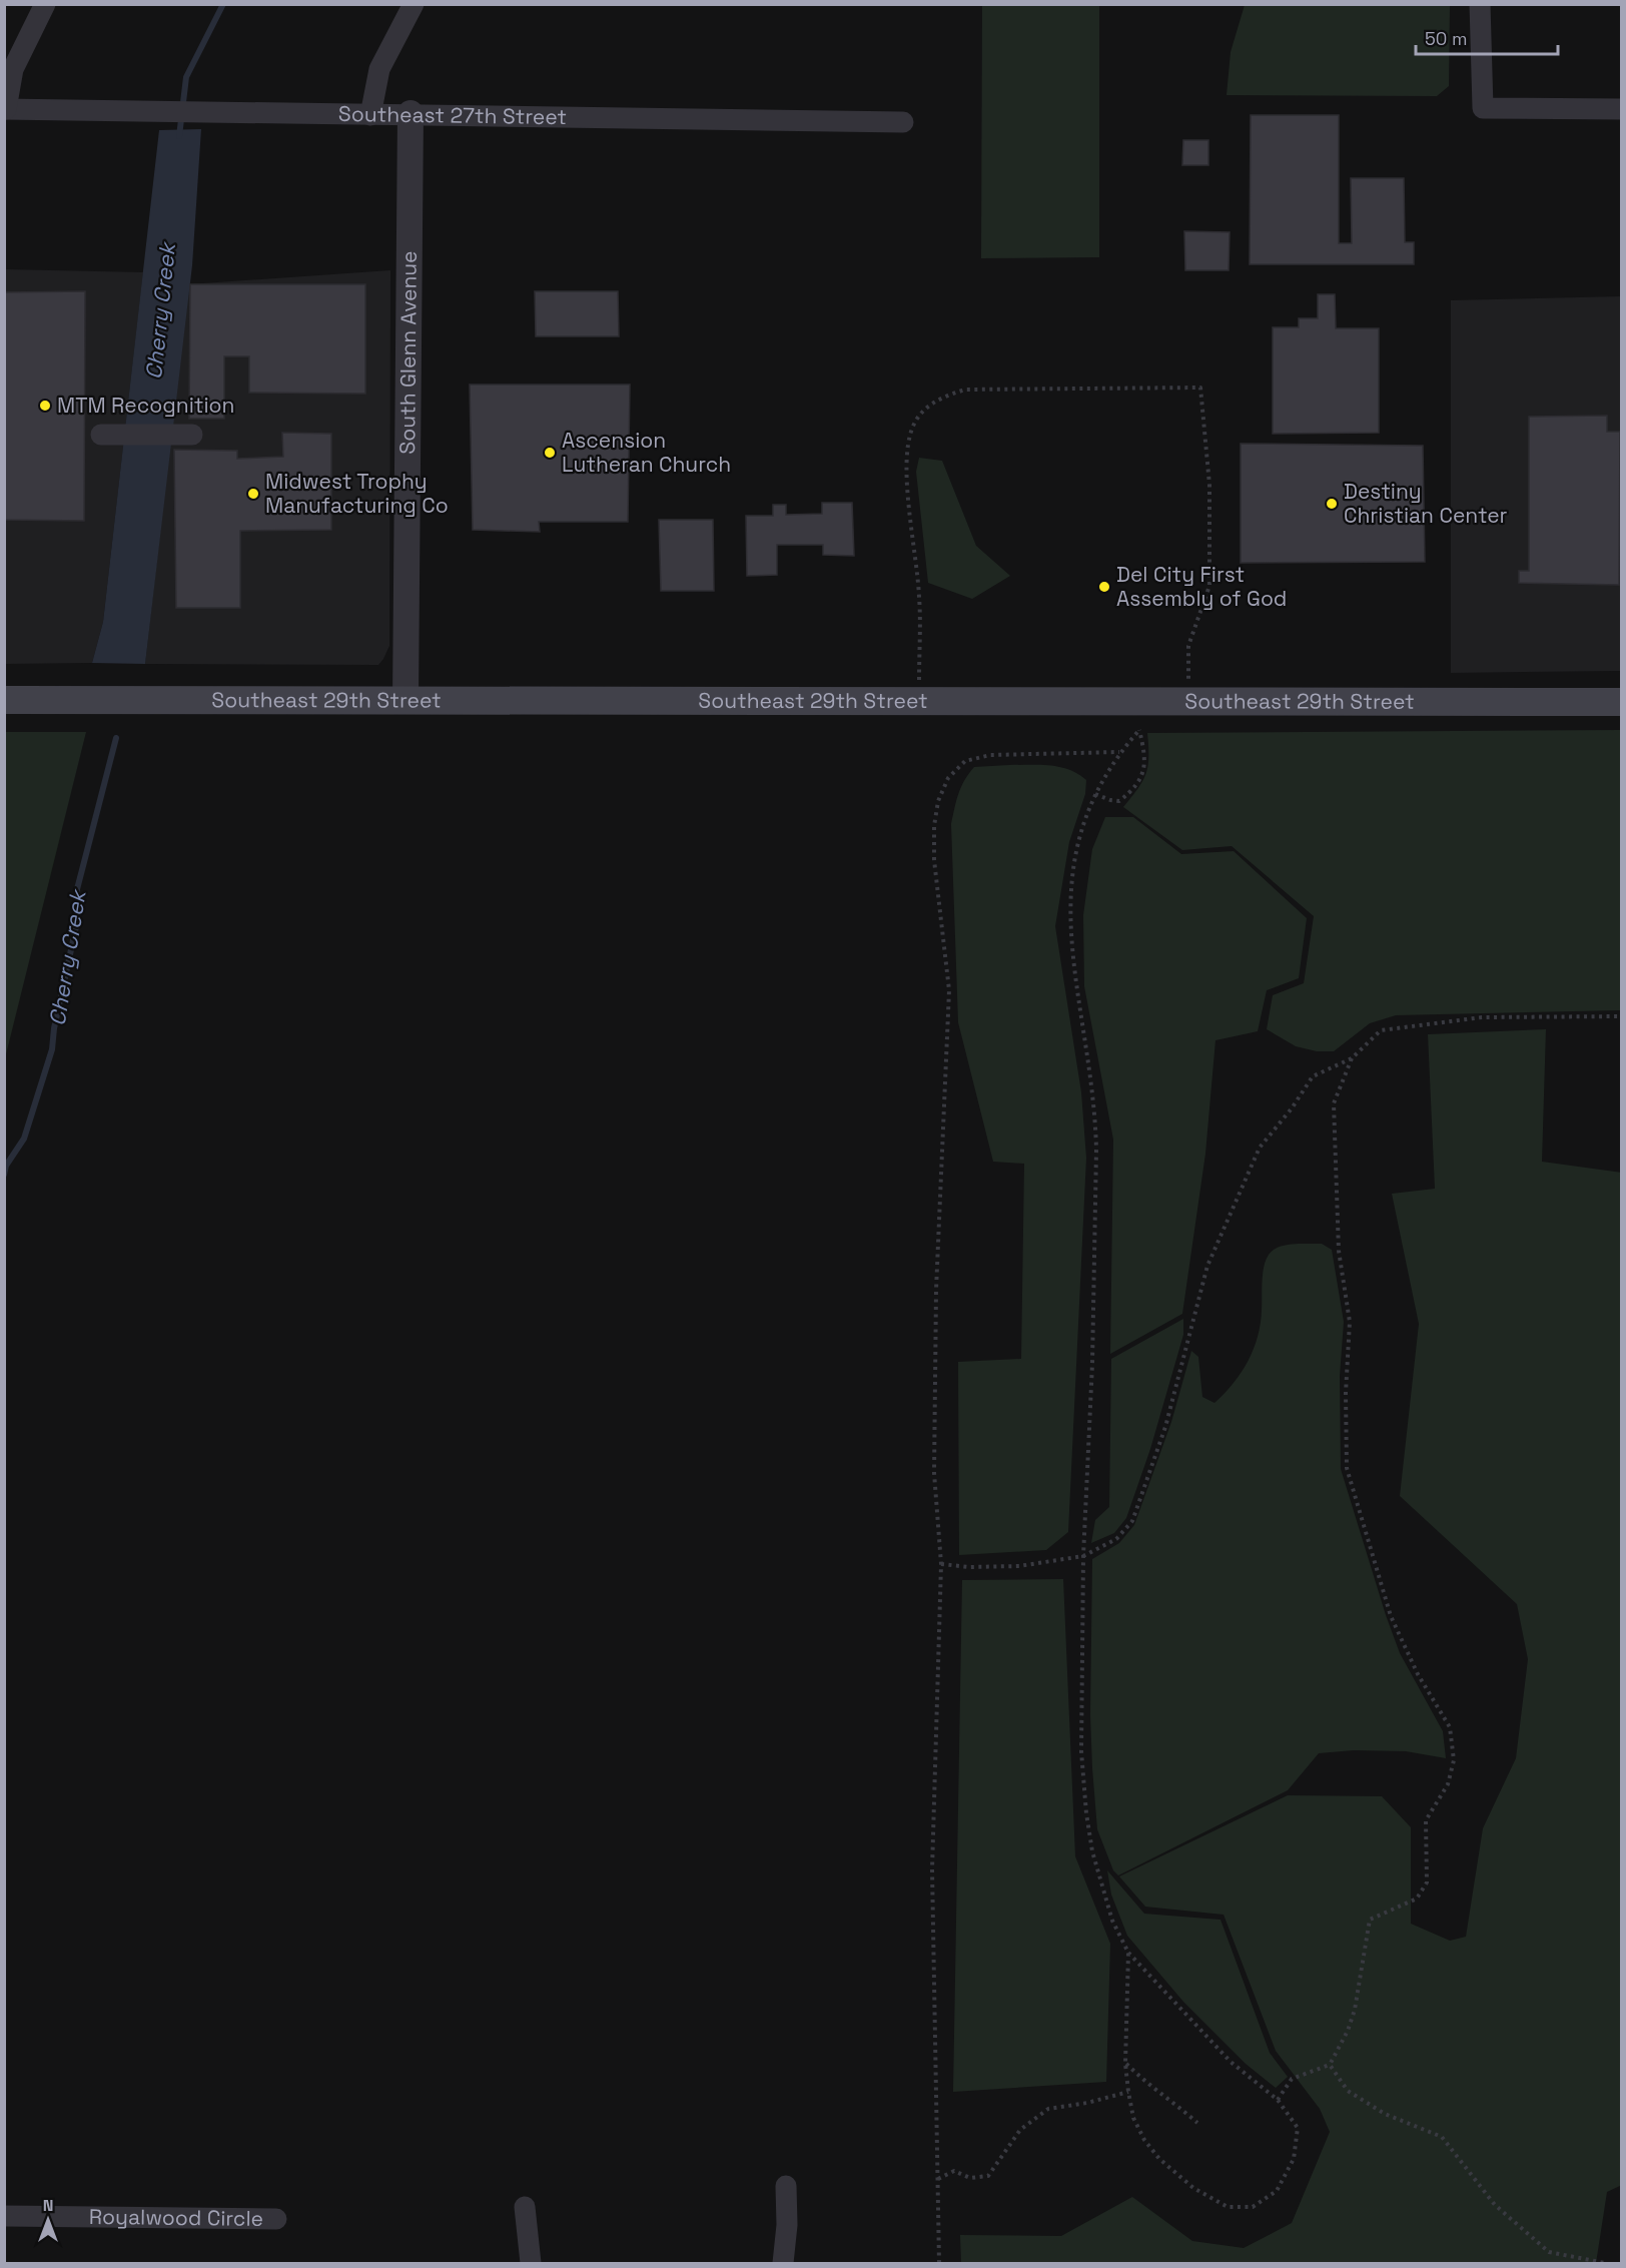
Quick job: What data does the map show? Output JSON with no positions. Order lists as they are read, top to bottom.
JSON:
{
  "streets": {
    "main road": ["Southeast 29th Street"],
    "street": ["Southeast 27th Street", "South Glenn Avenue", "Royalwood Circle"]
  },
  "crossings": [
    ["Southeast 27th Street", "South Glenn Avenue"],
    ["South Glenn Avenue", "Southeast 29th Street"]
  ],
  "water": ["Cherry Creek"],
  "places": [
    "MTM Recognition",
    "Ascension Lutheran Church",
    "Midwest Trophy Manufacturing Co",
    "Destiny Christian Center",
    "Del City First Assembly of God"
  ],
  "scale_bar": "50 m",
  "north": "top"
}
